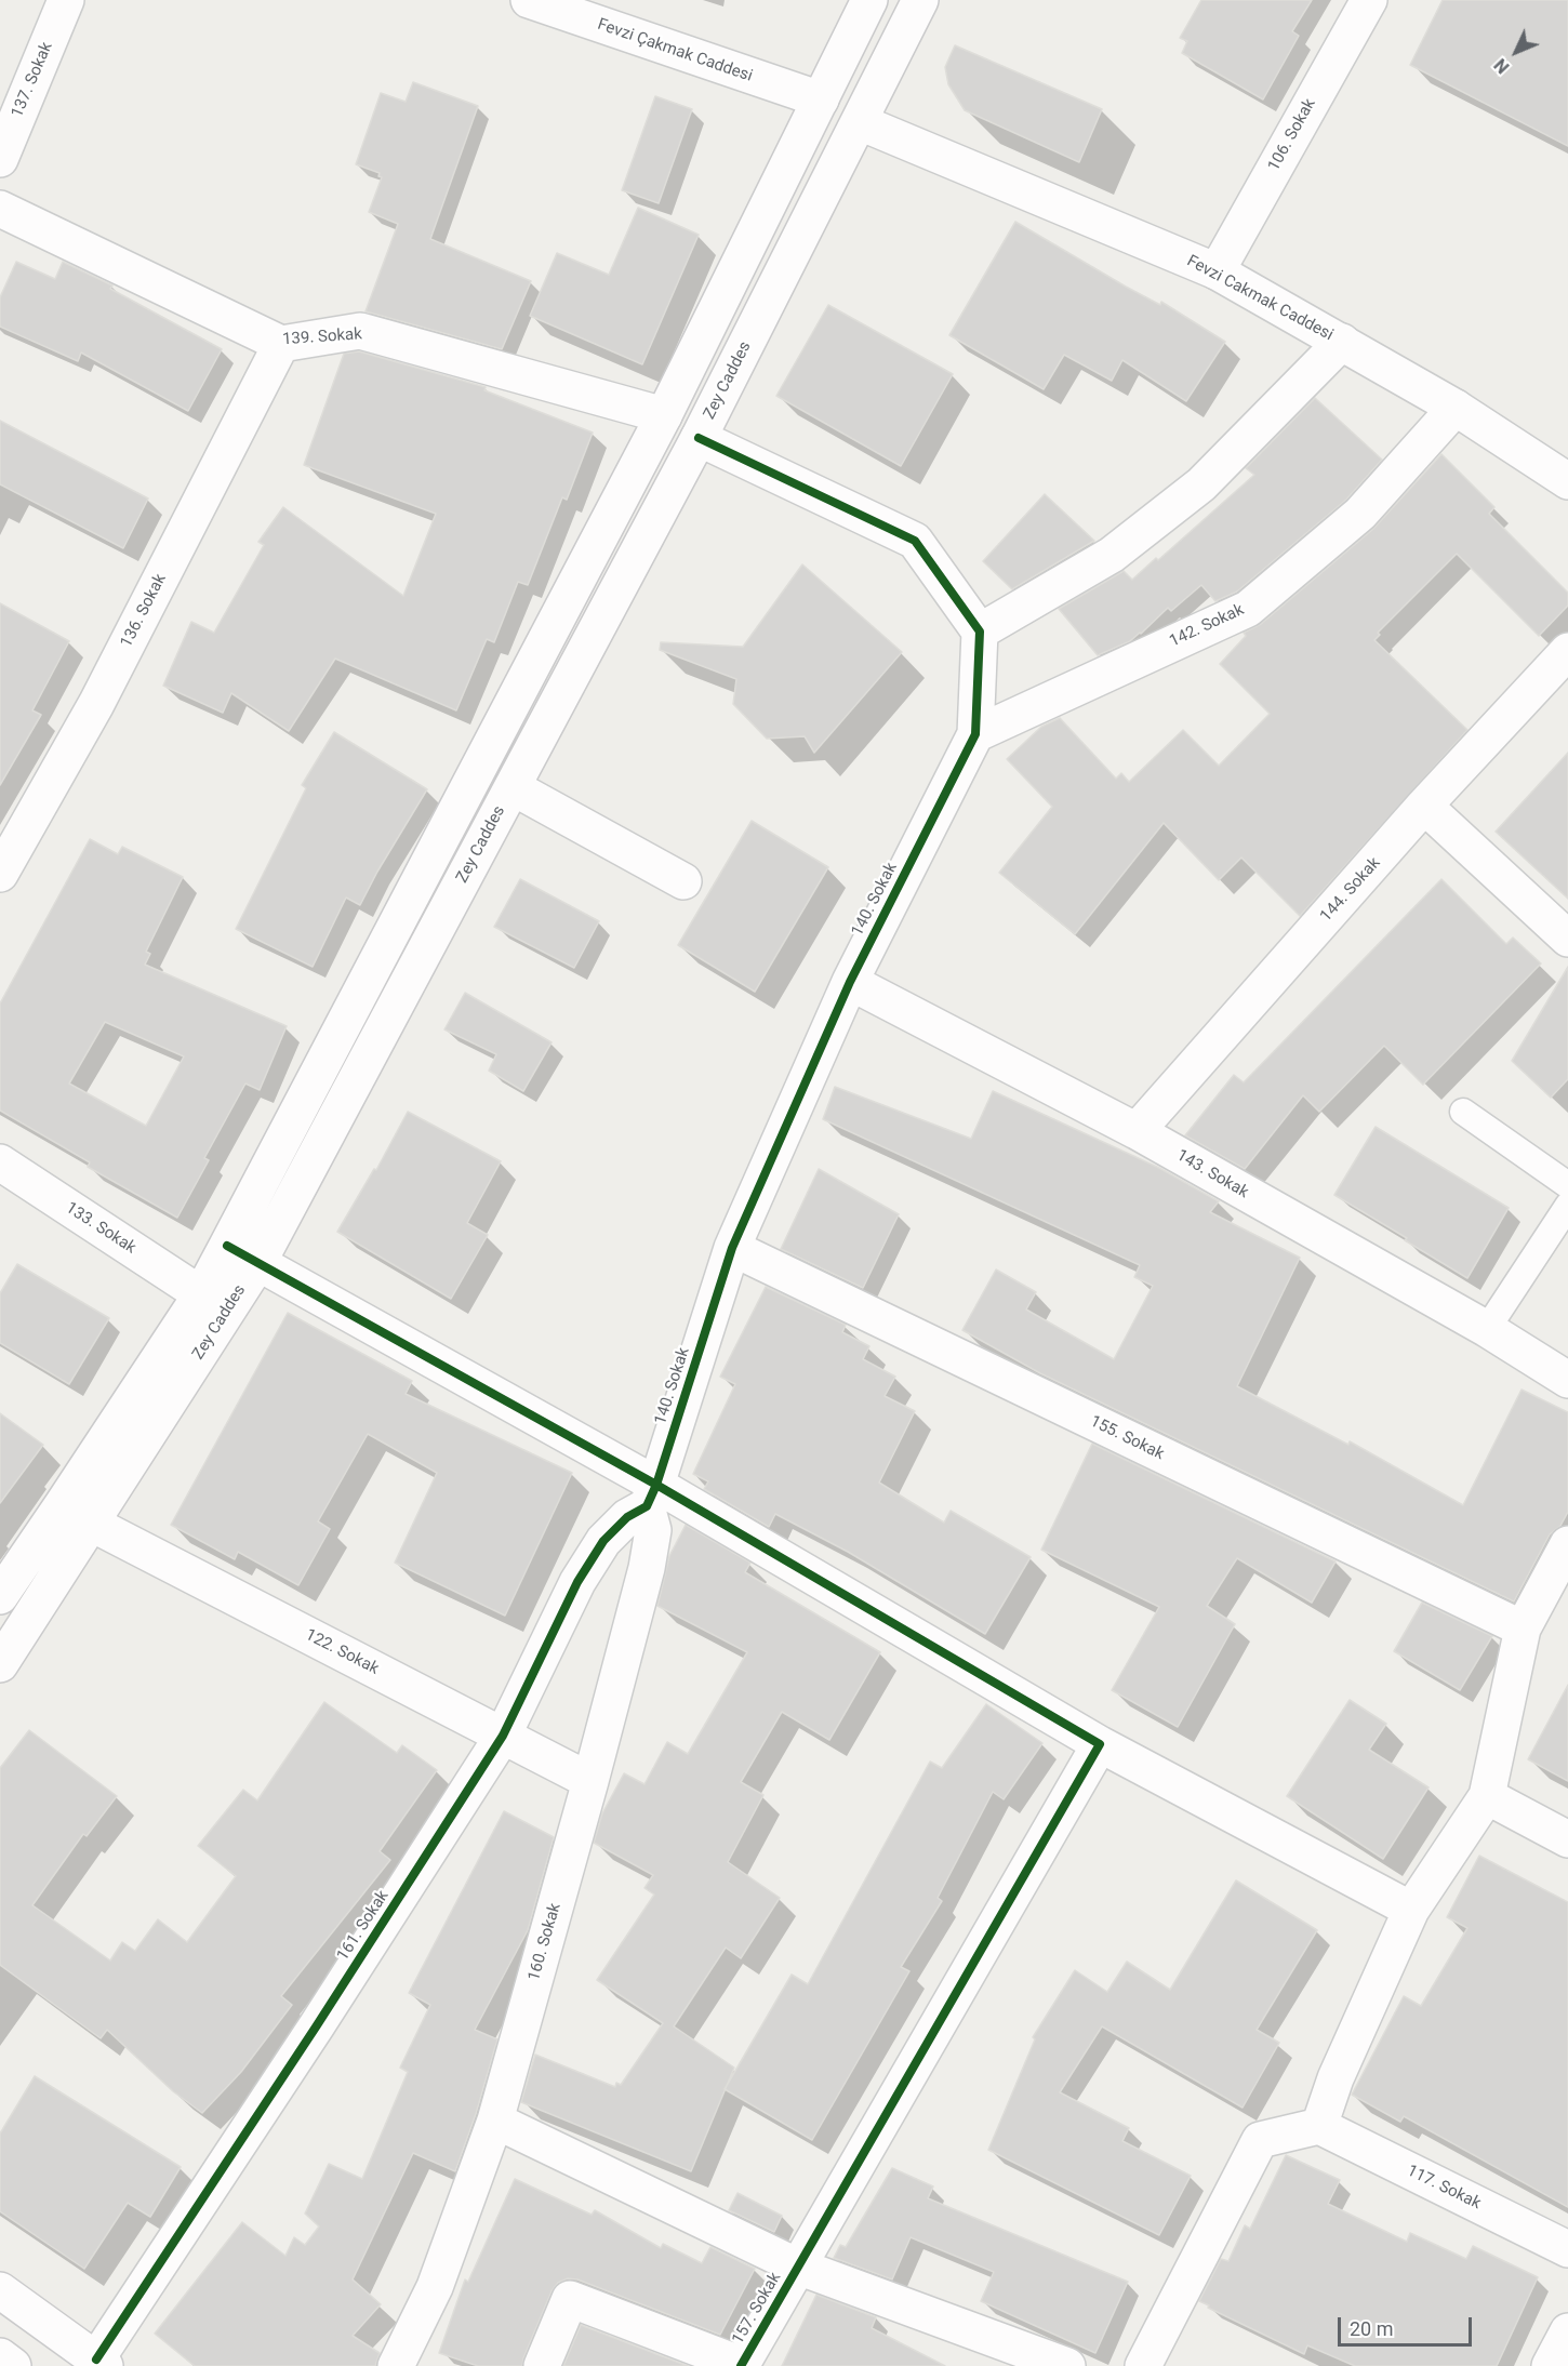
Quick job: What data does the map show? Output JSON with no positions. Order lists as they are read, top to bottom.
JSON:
{
  "streets": {
    "street": [
      "Fevzi Çakmak Caddesi",
      "137. Sokak",
      "106. Sokak",
      "Fevzi Cakmak Caddesi",
      "139. Sokak",
      "Zey Caddes",
      "136. Sokak",
      "142. Sokak",
      "144. Sokak",
      "140. Sokak",
      "143. Sokak",
      "133. Sokak",
      "155. Sokak",
      "122. Sokak",
      "161. Sokak",
      "160. Sokak",
      "117. Sokak",
      "157. Sokak"
    ]
  },
  "crossings": [
    ["Fevzi Çakmak Caddesi", "Zey Caddes"],
    ["106. Sokak", "Fevzi Cakmak Caddesi"],
    ["Fevzi Cakmak Caddesi", "Zey Caddes"],
    ["Fevzi Cakmak Caddesi", "142. Sokak"],
    ["139. Sokak", "Zey Caddes"],
    ["139. Sokak", "136. Sokak"],
    ["Zey Caddes", "133. Sokak"],
    ["Zey Caddes", "122. Sokak"],
    ["142. Sokak", "140. Sokak"],
    ["144. Sokak", "143. Sokak"],
    ["140. Sokak", "143. Sokak"],
    ["140. Sokak", "155. Sokak"],
    ["140. Sokak", "161. Sokak"],
    ["140. Sokak", "160. Sokak"],
    ["122. Sokak", "161. Sokak"],
    ["122. Sokak", "160. Sokak"],
    ["161. Sokak", "160. Sokak"]
  ],
  "scale_bar": "20 m",
  "north": "bottom left"
}
